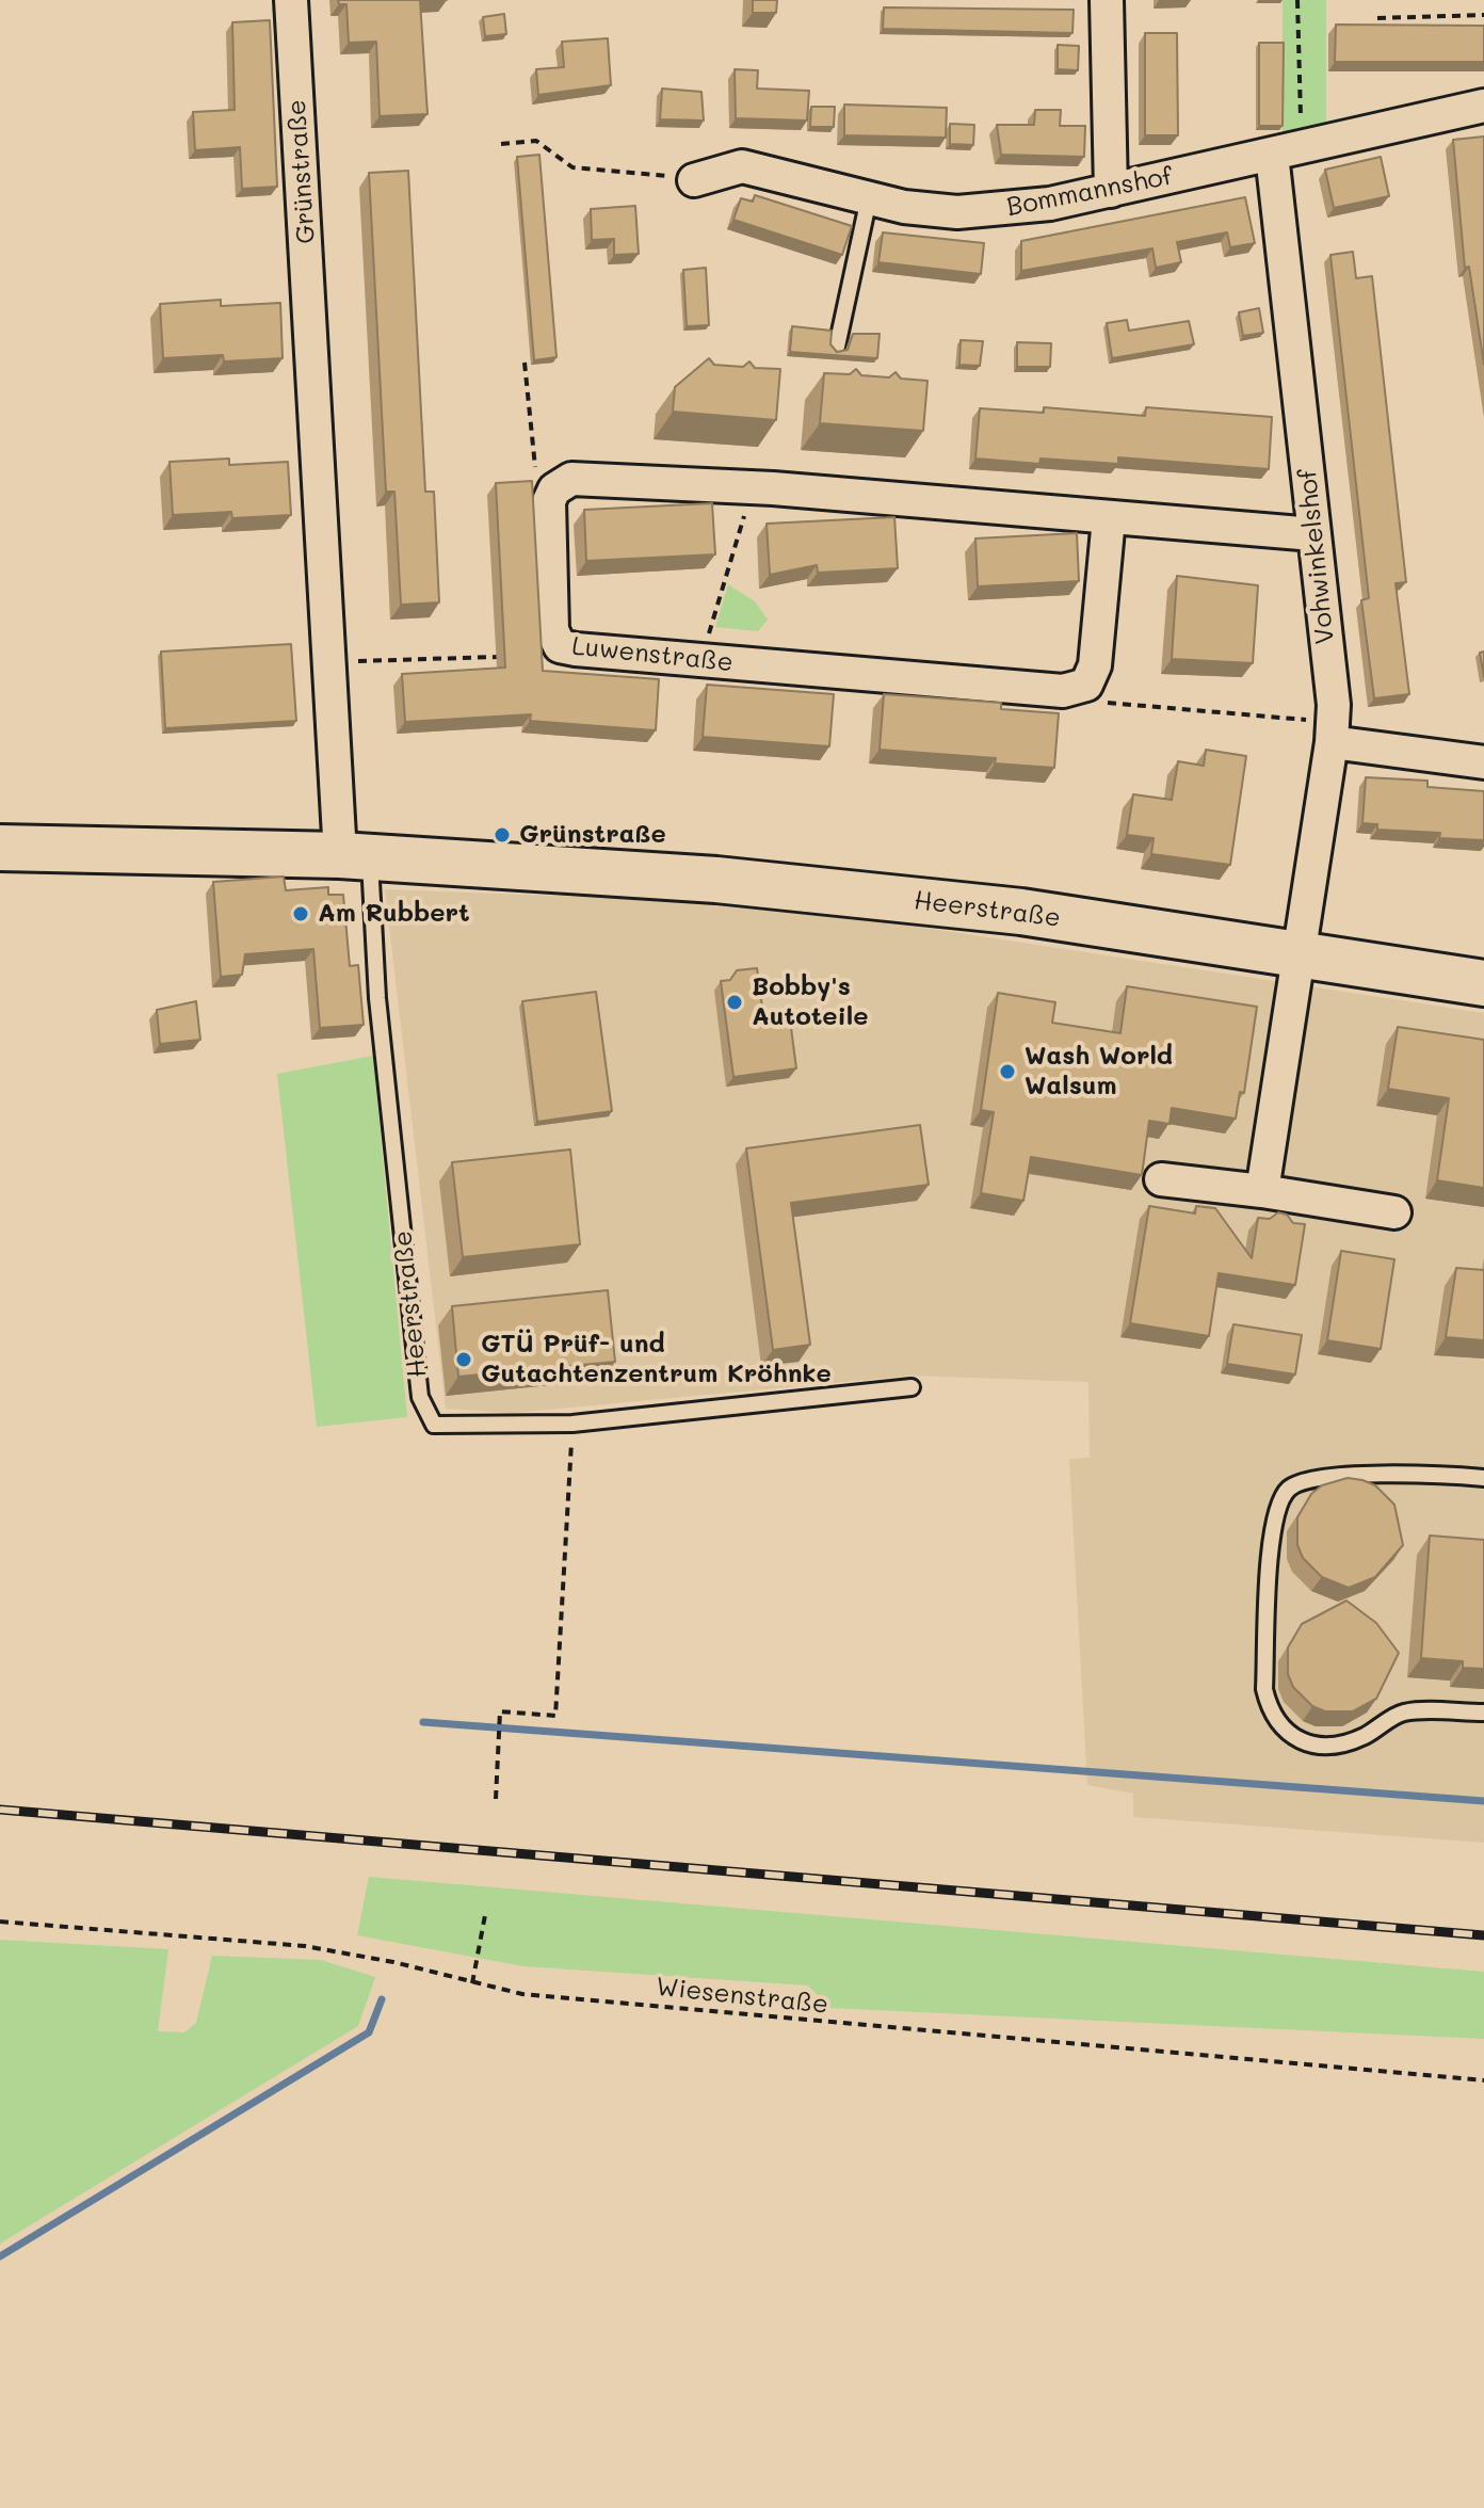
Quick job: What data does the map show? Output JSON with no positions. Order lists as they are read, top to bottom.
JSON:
{
  "streets": {
    "main road": ["Heerstraße"],
    "street": [
      "Grünstraße",
      "Bommannshof",
      "Vohwinkelshof",
      "Luwenstraße"
    ],
    "path": ["Wiesenstraße"]
  },
  "crossings": [
    ["Grünstraße", "Heerstraße"],
    ["Bommannshof", "Vohwinkelshof"],
    ["Vohwinkelshof", "Heerstraße"]
  ],
  "places": [
    "Grünstraße",
    "Am Rubbert",
    "Bobby's Autoteile",
    "Wash World Walsum",
    "GTÜ Prüf- und Gutachtenzentrum Kröhnke"
  ]
}
